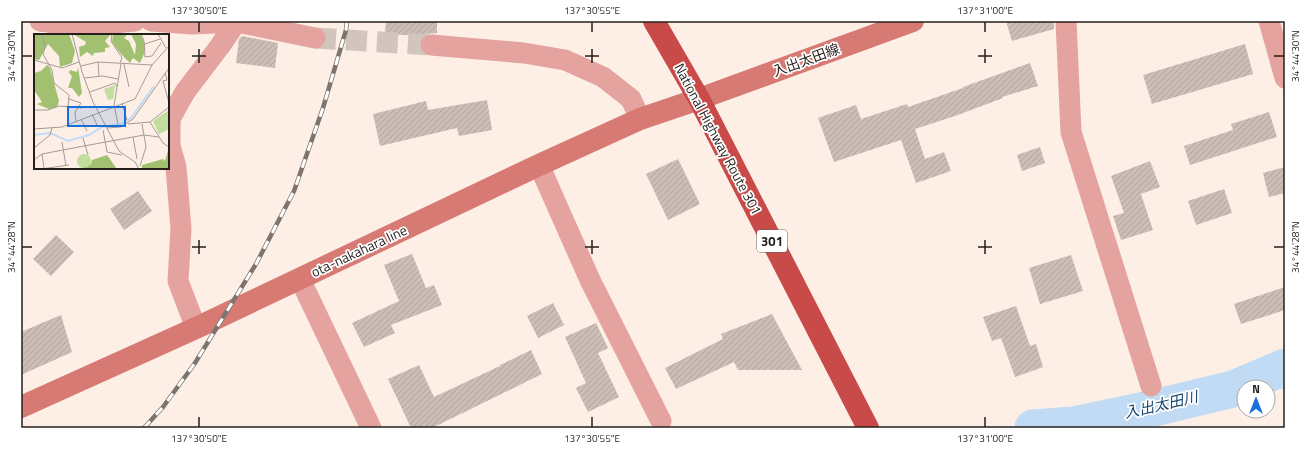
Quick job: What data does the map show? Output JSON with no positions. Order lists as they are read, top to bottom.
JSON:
{
  "streets": {
    "highway": ["National Highway Route 301", "301"],
    "main road": ["入出太田線", "ota-nakahara line"]
  },
  "crossings": [
    ["入出太田線", "National Highway Route 301"],
    ["入出太田線", "ota-nakahara line"],
    ["National Highway Route 301", "ota-nakahara line"]
  ],
  "water": ["入出太田川"],
  "north": "top",
  "coordinates": [
    "137°30'50\"E",
    "137°30'55\"E",
    "137°31'00\"E",
    "34°44'30\"N",
    "34°44'28\"N"
  ]
}
